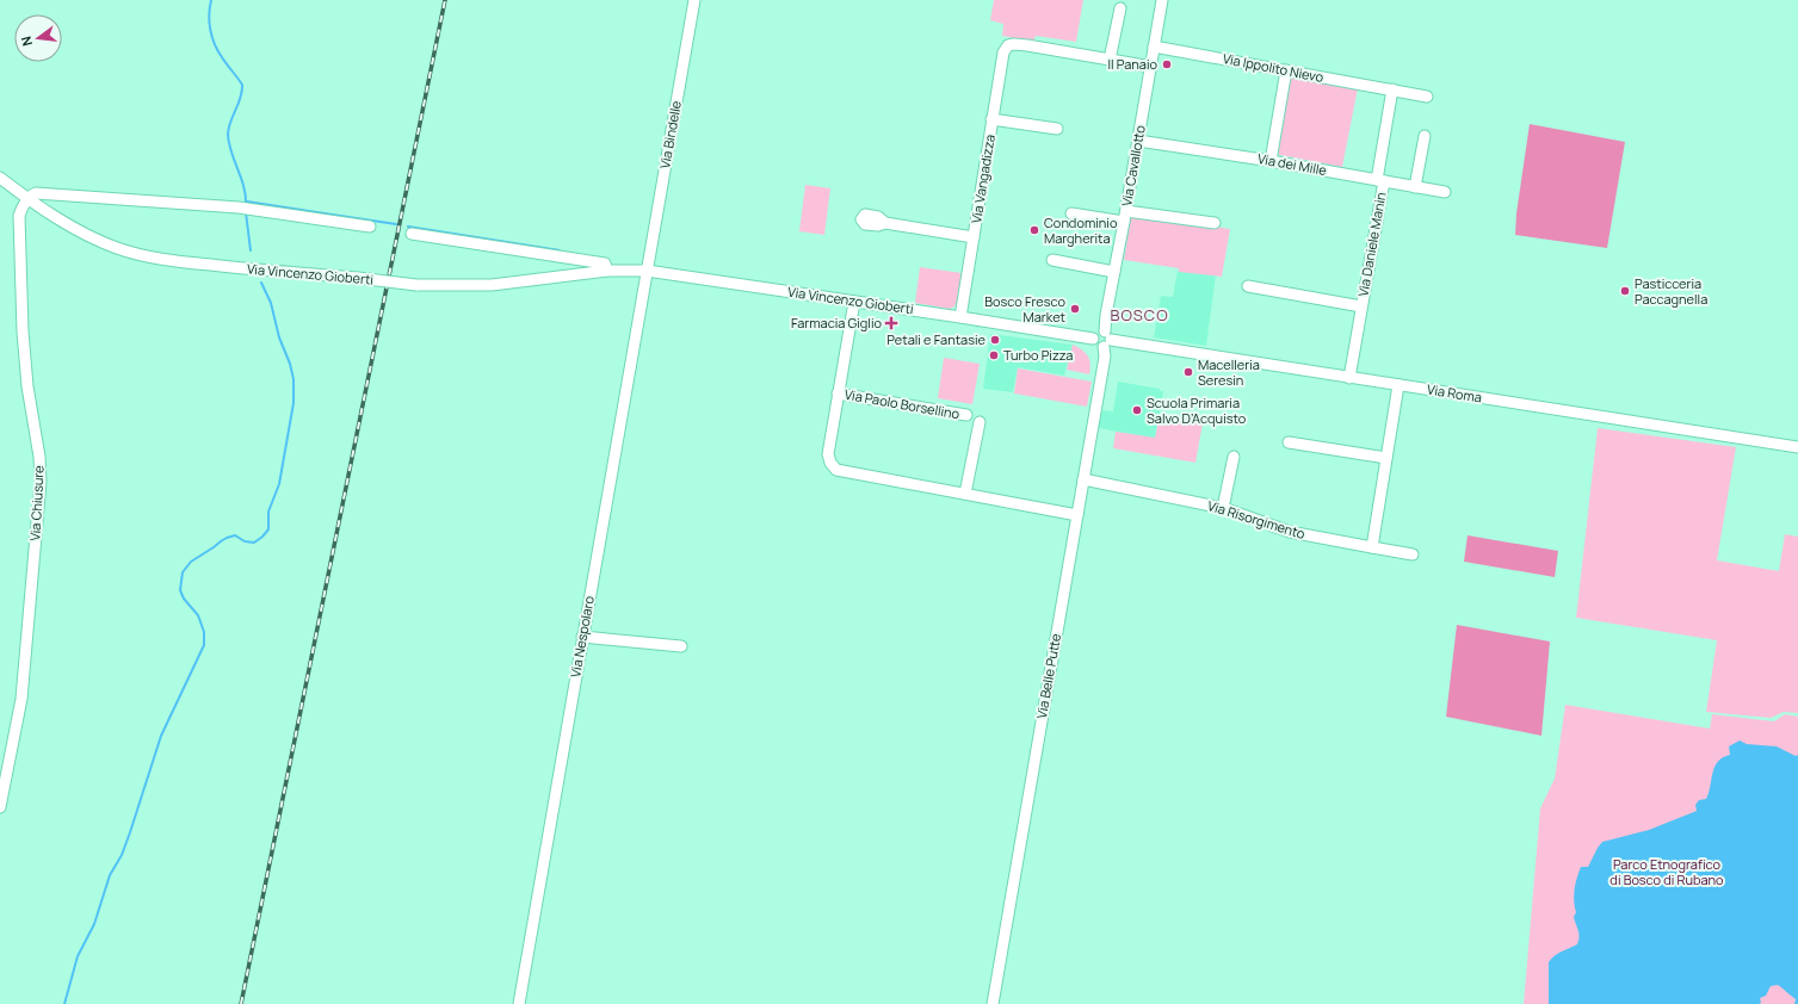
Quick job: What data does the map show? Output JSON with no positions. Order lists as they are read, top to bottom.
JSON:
{
  "streets": {
    "street": [
      "Via Ippolito Nievo",
      "Via Bindelle",
      "Via dei Mille",
      "Via Cavallotto",
      "Via Vangadizza",
      "Via Daniele Manin",
      "Via Vincenzo Gioberti",
      "Via Roma",
      "Via Paolo Borsellino",
      "Via Chiusure",
      "Via Risorgimento",
      "Via Nespolaro",
      "Via Belle Putte"
    ]
  },
  "crossings": [
    ["Via Ippolito Nievo", "Via Cavallotto"],
    ["Via Bindelle", "Via Vincenzo Gioberti"],
    ["Via Bindelle", "Via Nespolaro"],
    ["Via dei Mille", "Via Cavallotto"],
    ["Via dei Mille", "Via Daniele Manin"],
    ["Via Cavallotto", "Via Vangadizza"],
    ["Via Cavallotto", "Via Vincenzo Gioberti"],
    ["Via Cavallotto", "Via Roma"],
    ["Via Cavallotto", "Via Belle Putte"],
    ["Via Vangadizza", "Via Vincenzo Gioberti"],
    ["Via Daniele Manin", "Via Roma"],
    ["Via Vincenzo Gioberti", "Via Roma"],
    ["Via Vincenzo Gioberti", "Via Chiusure"],
    ["Via Vincenzo Gioberti", "Via Nespolaro"],
    ["Via Vincenzo Gioberti", "Via Belle Putte"],
    ["Via Roma", "Via Belle Putte"],
    ["Via Risorgimento", "Via Belle Putte"]
  ],
  "districts": ["BOSCO"],
  "parks": ["Parco Etnografico di Bosco di Rubano"],
  "places": {
    "other": [
      "Il Panaio",
      "Condominio Margherita",
      "Pasticceria Paccagnella",
      "Bosco Fresco Market",
      "Petali e Fantasie",
      "Turbo Pizza",
      "Macelleria Seresin",
      "Scuola Primaria Salvo D’Acquisto"
    ],
    "health": ["Farmacia Giglio"]
  },
  "north": "left"
}
